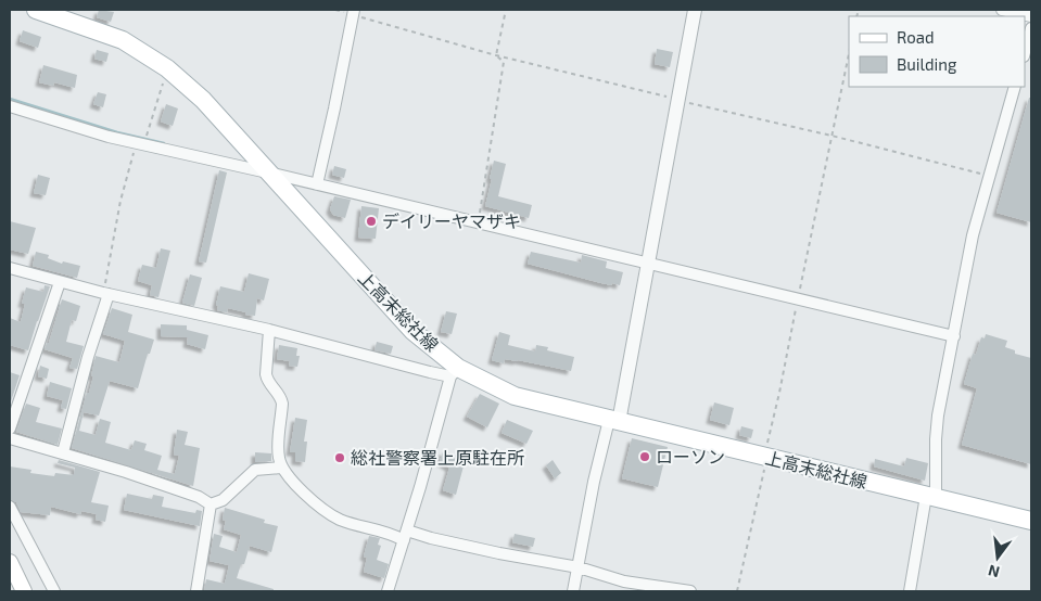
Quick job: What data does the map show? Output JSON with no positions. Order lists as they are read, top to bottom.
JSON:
{
  "streets": {
    "main road": ["上高末総社線"]
  },
  "places": ["デイリーヤマザキ", "ローソン", "総社警察署上原駐在所"],
  "legend": ["Road", "Building"],
  "north": "bottom"
}
